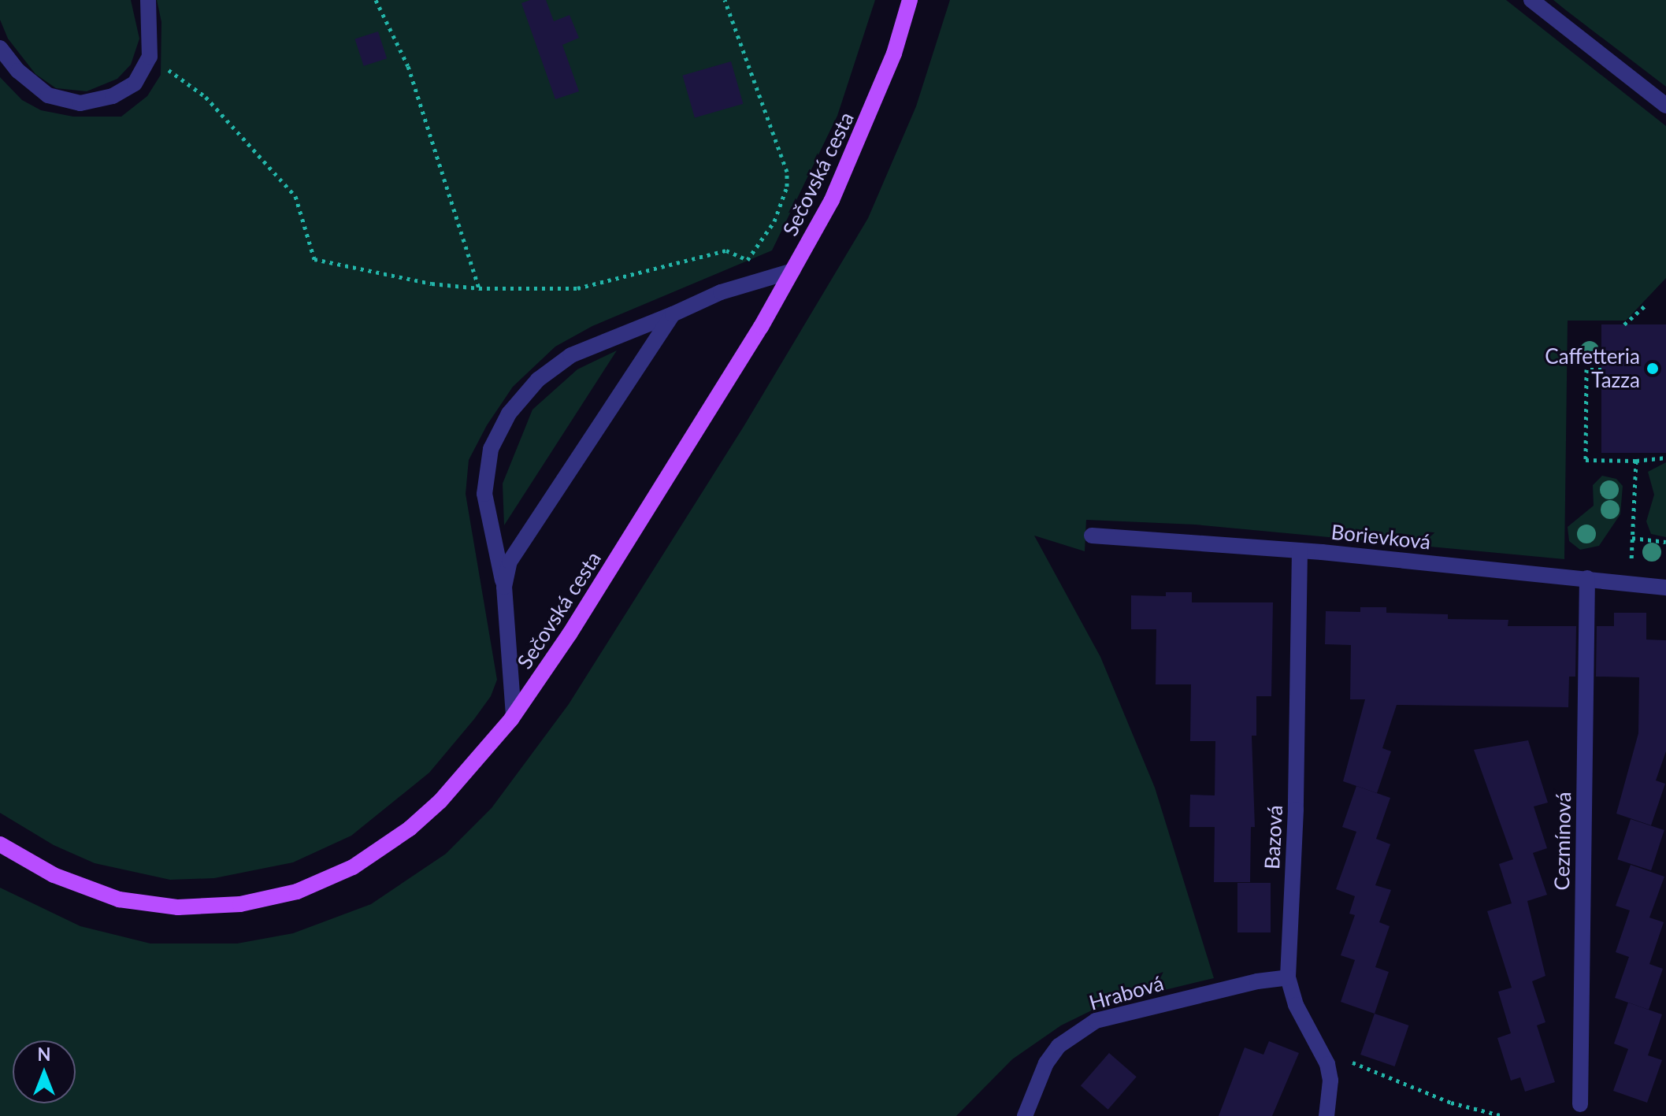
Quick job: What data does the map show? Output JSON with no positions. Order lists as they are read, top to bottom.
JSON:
{
  "streets": {
    "main road": ["Sečovská cesta"],
    "street": [
      "Borievková",
      "Bazová",
      "Cezmínová",
      "Hrabová"
    ]
  },
  "crossings": [
    ["Borievková", "Bazová"],
    ["Borievková", "Cezmínová"],
    ["Bazová", "Hrabová"]
  ],
  "places": ["Caffetteria Tazza"],
  "north": "top"
}
